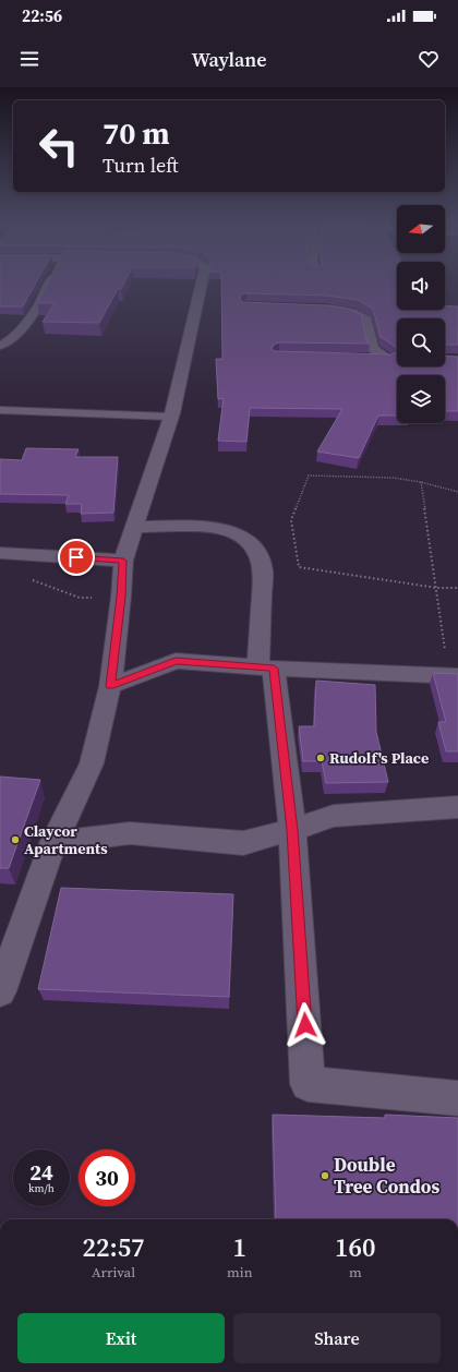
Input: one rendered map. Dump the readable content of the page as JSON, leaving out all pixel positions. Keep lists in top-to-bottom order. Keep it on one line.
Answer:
{"places":["Rudolf's Place","Claycor Apartments","Double Tree Condos"],"north":"left","page":{"status":"22:56","header":"Waylane","turn":["70 m","Turn left"],"speed":"24 km/h","limit":"30","eta":["22:57","Arrival","1","min","160","m"],"buttons":["Exit","Share"]}}
